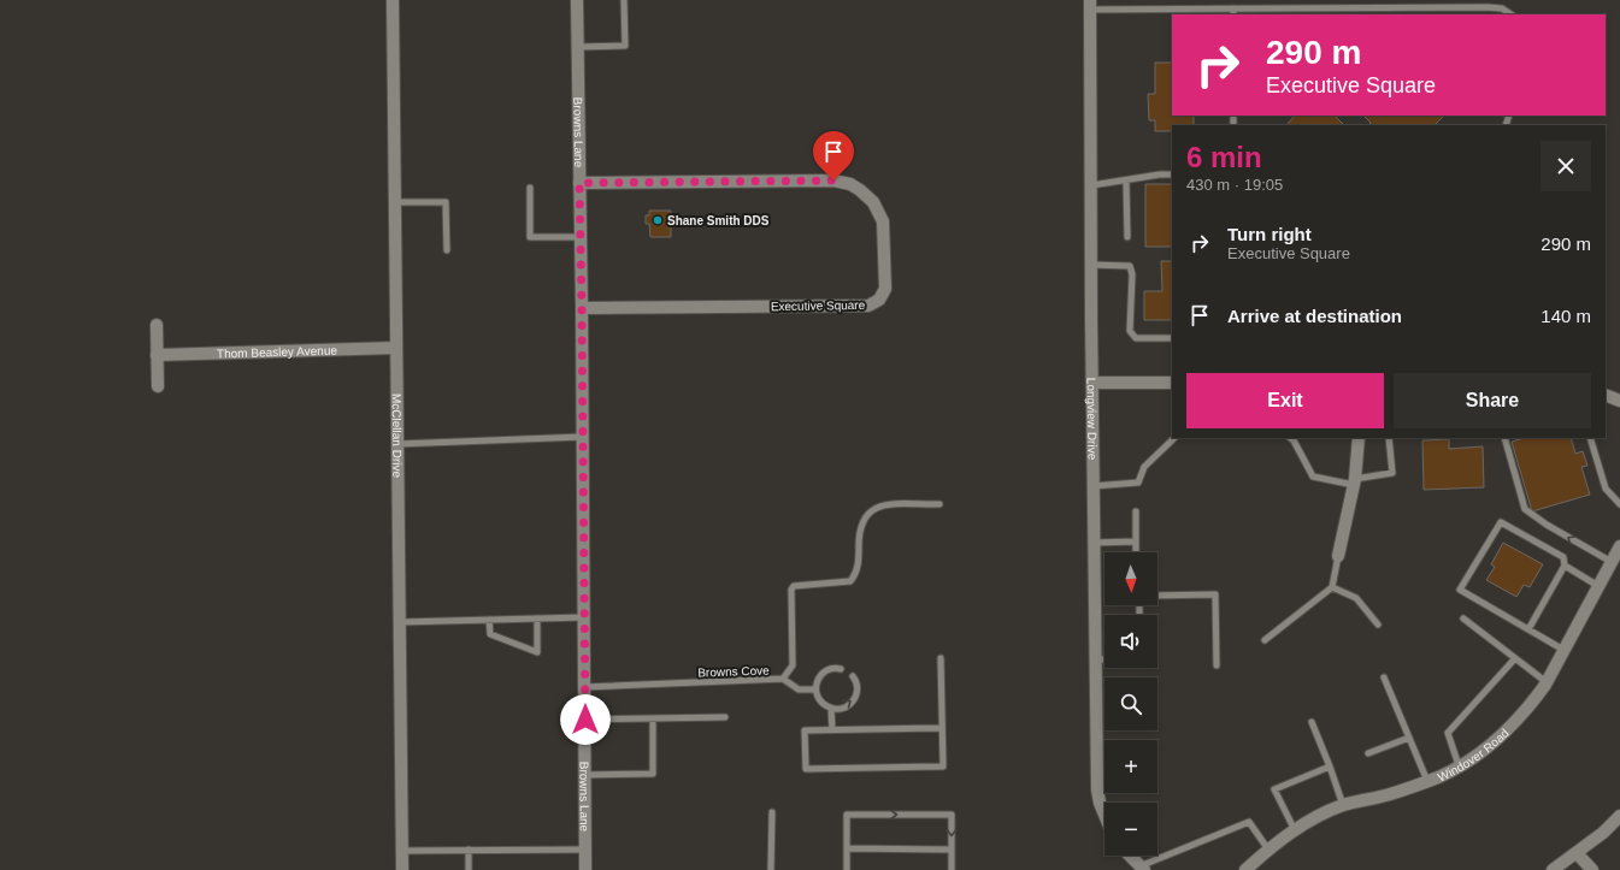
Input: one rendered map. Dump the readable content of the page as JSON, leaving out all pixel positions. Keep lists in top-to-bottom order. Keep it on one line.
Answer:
{"streets":{"street":["Browns Lane","Executive Square","Thom Beasley Avenue","Longview Drive","McClellan Drive","Windover Road"],"lane":["Browns Cove"]},"crossings":[["Browns Lane","Executive Square"],["Browns Lane","Browns Cove"],["Thom Beasley Avenue","McClellan Drive"]],"places":["Shane Smith DDS"],"north":"bottom","page":{"turn":["290 m","Executive Square"],"heading":["6 min","430 m · 19:05"],"list":[{"name":"Turn right","note":"Executive Square","value":"290 m"},{"name":"Arrive at destination","value":"140 m"}],"buttons":["Exit","Share"],"map_buttons":["+","−"]}}
